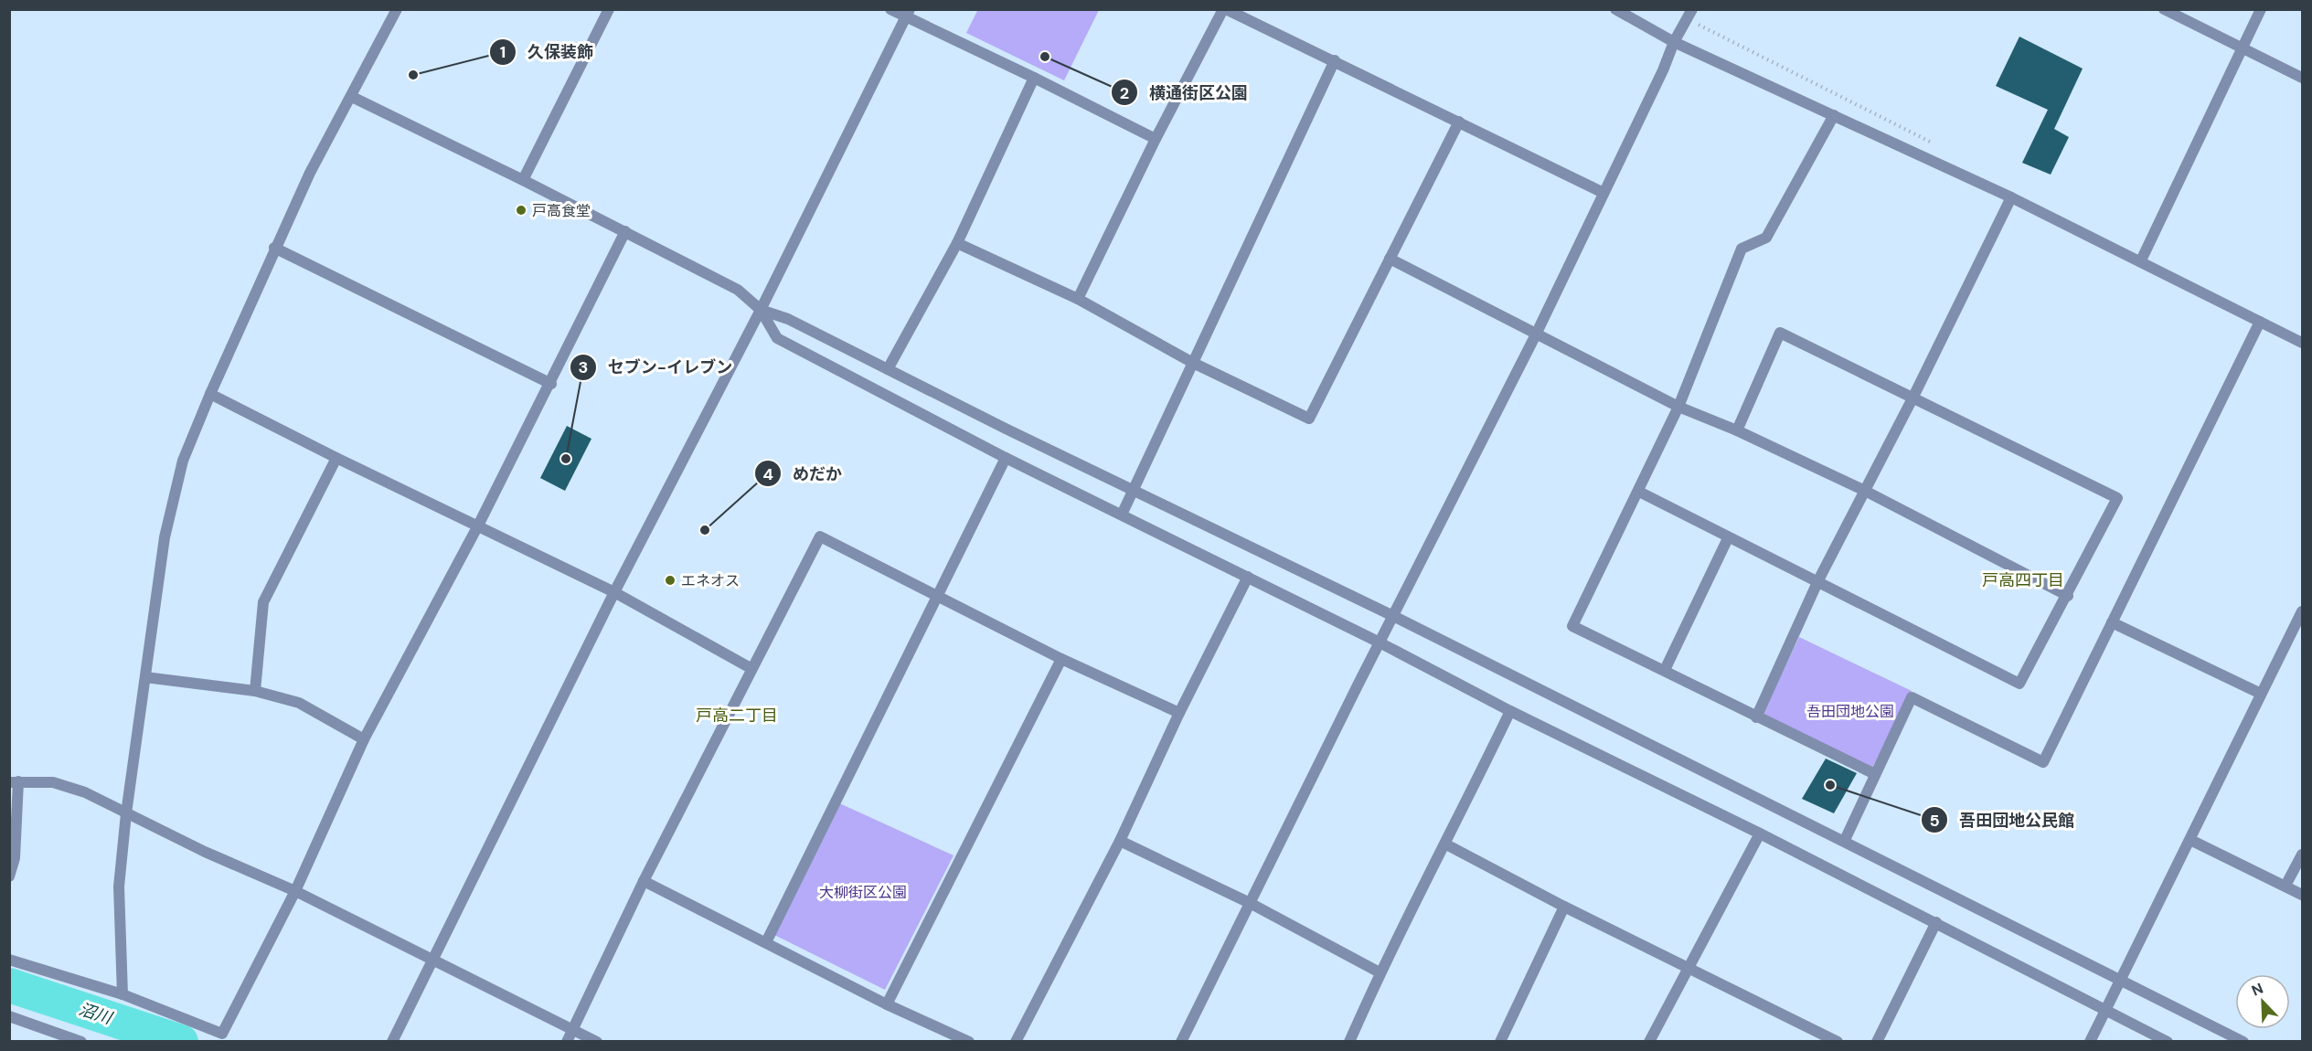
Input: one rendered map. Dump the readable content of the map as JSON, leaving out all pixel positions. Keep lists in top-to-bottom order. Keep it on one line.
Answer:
{"districts":["戸高四丁目","戸高二丁目"],"water":["沼川"],"parks":["吾田団地公園","大柳街区公園"],"places":["横通街区公園","久保装飾","戸高食堂","セブン-イレブン","めだか","エネオス","吾田団地公民館"],"north":"top left"}
